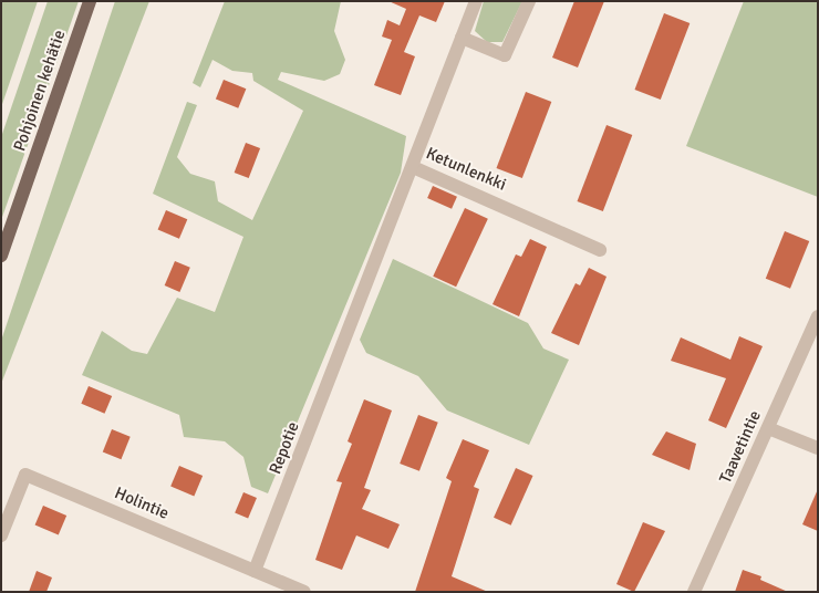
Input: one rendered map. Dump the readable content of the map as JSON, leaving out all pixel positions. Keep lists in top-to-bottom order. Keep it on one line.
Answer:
{"streets":{"main road":["Pohjoinen kehätie"],"street":["Ketunlenkki","Taavetintie","Repotie","Holintie"]},"crossings":[["Ketunlenkki","Repotie"],["Repotie","Holintie"]]}
